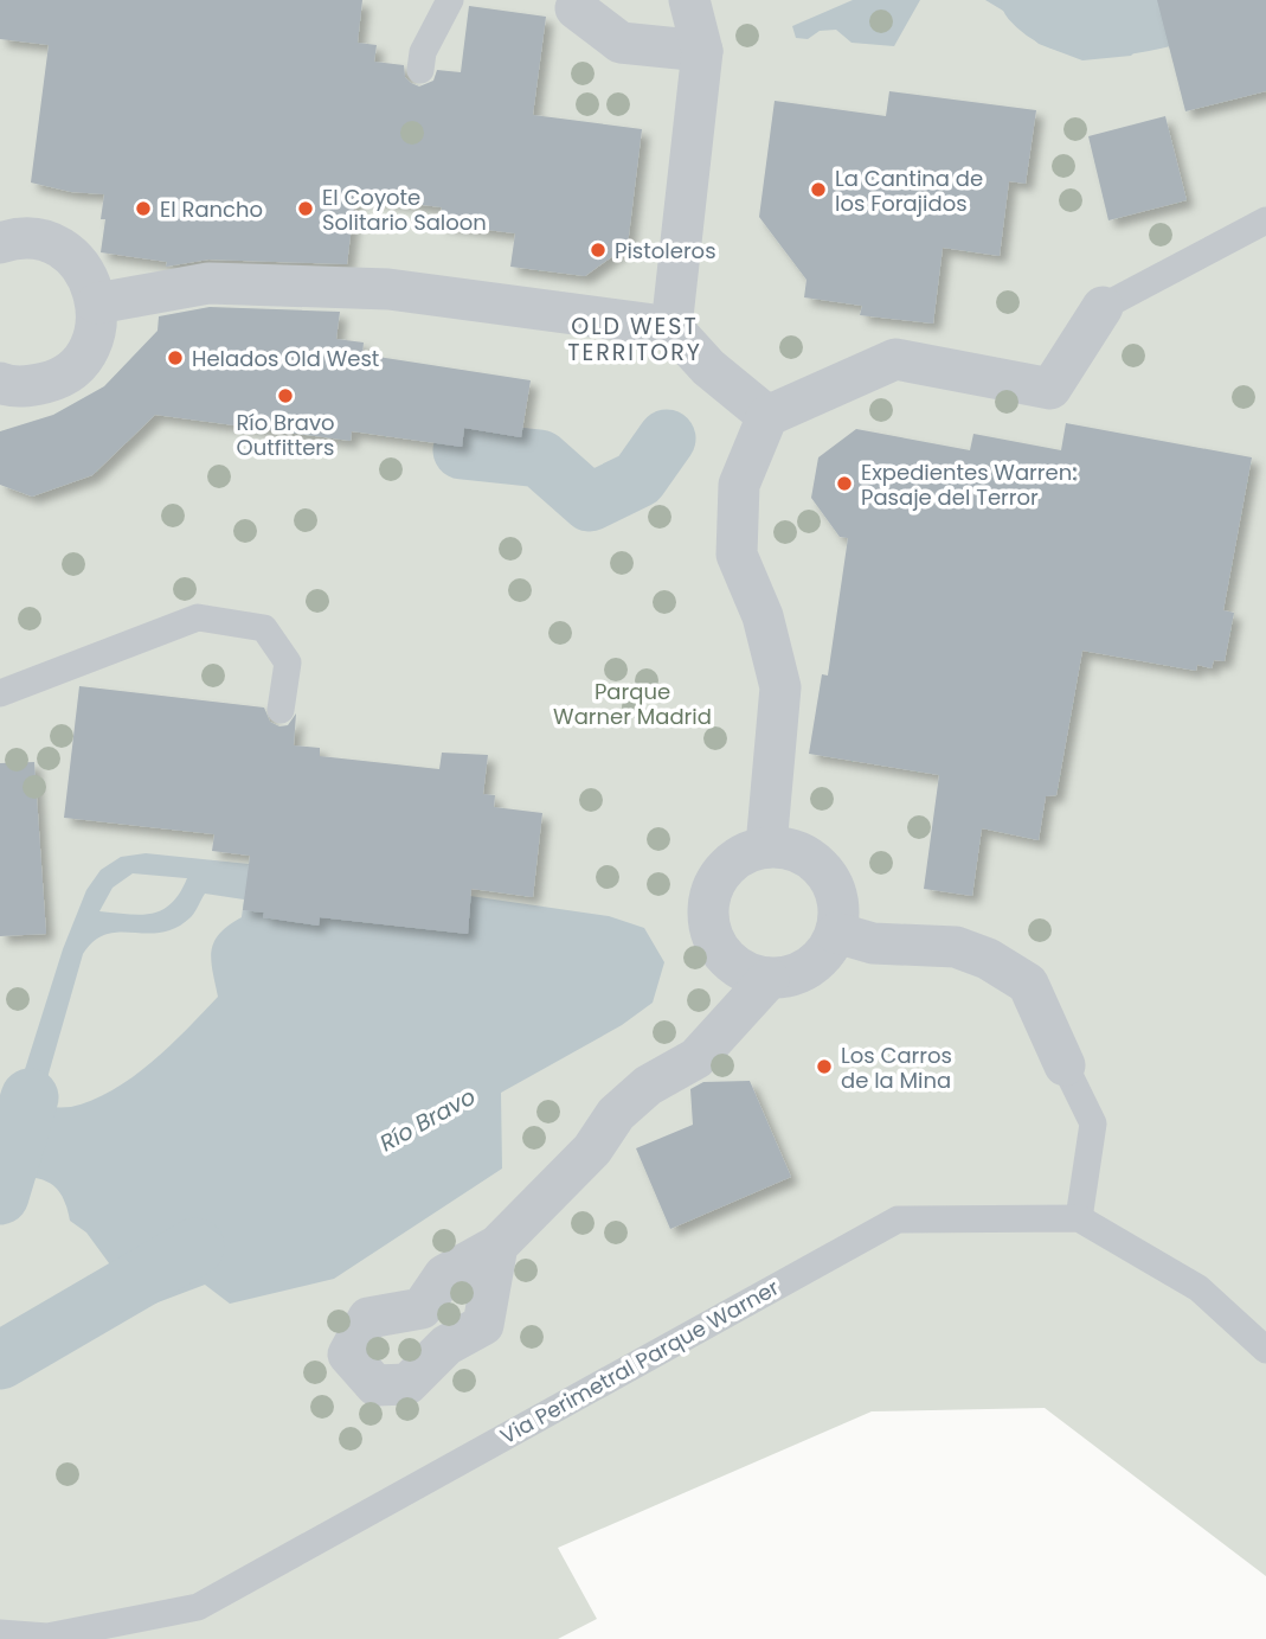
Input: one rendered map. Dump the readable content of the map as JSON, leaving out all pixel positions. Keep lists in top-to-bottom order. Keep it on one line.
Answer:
{"streets":{"lane":["Via Perimetral Parque Warner"]},"districts":["OLD WEST TERRITORY"],"water":["Río Bravo"],"parks":["Parque Warner Madrid"],"places":["La Cantina de los Forajidos","El Rancho","El Coyote Solitario Saloon","Pistoleros","Helados Old West","Río Bravo Outfitters","Expedientes Warren: Pasaje del Terror","Los Carros de la Mina"]}
